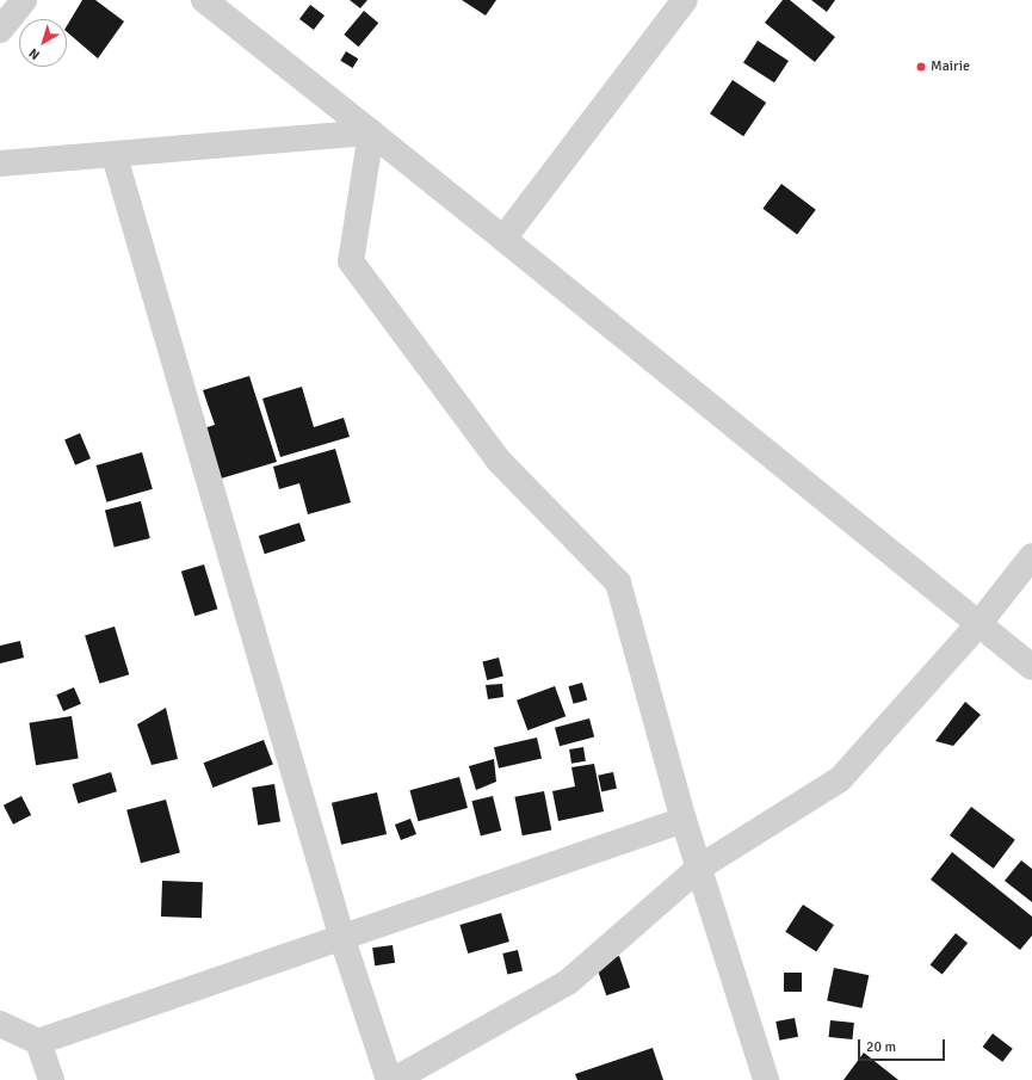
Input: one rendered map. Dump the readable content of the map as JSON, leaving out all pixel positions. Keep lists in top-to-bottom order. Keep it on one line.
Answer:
{"places":["Mairie"],"scale_bar":"20 m","north":"bottom left"}
